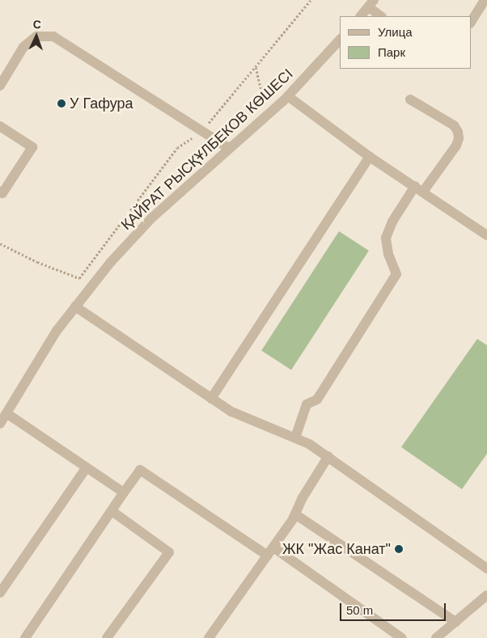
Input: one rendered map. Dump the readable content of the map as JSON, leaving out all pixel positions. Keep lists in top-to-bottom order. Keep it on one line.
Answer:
{"streets":{"street":["ҚАЙРАТ РЫСҚҰЛБЕКОВ КӨШЕСІ"]},"places":["У Гафура","ЖК \"Жас Канат\""],"legend":["Улица","Парк"],"scale_bar":"50 m","north":"top"}
